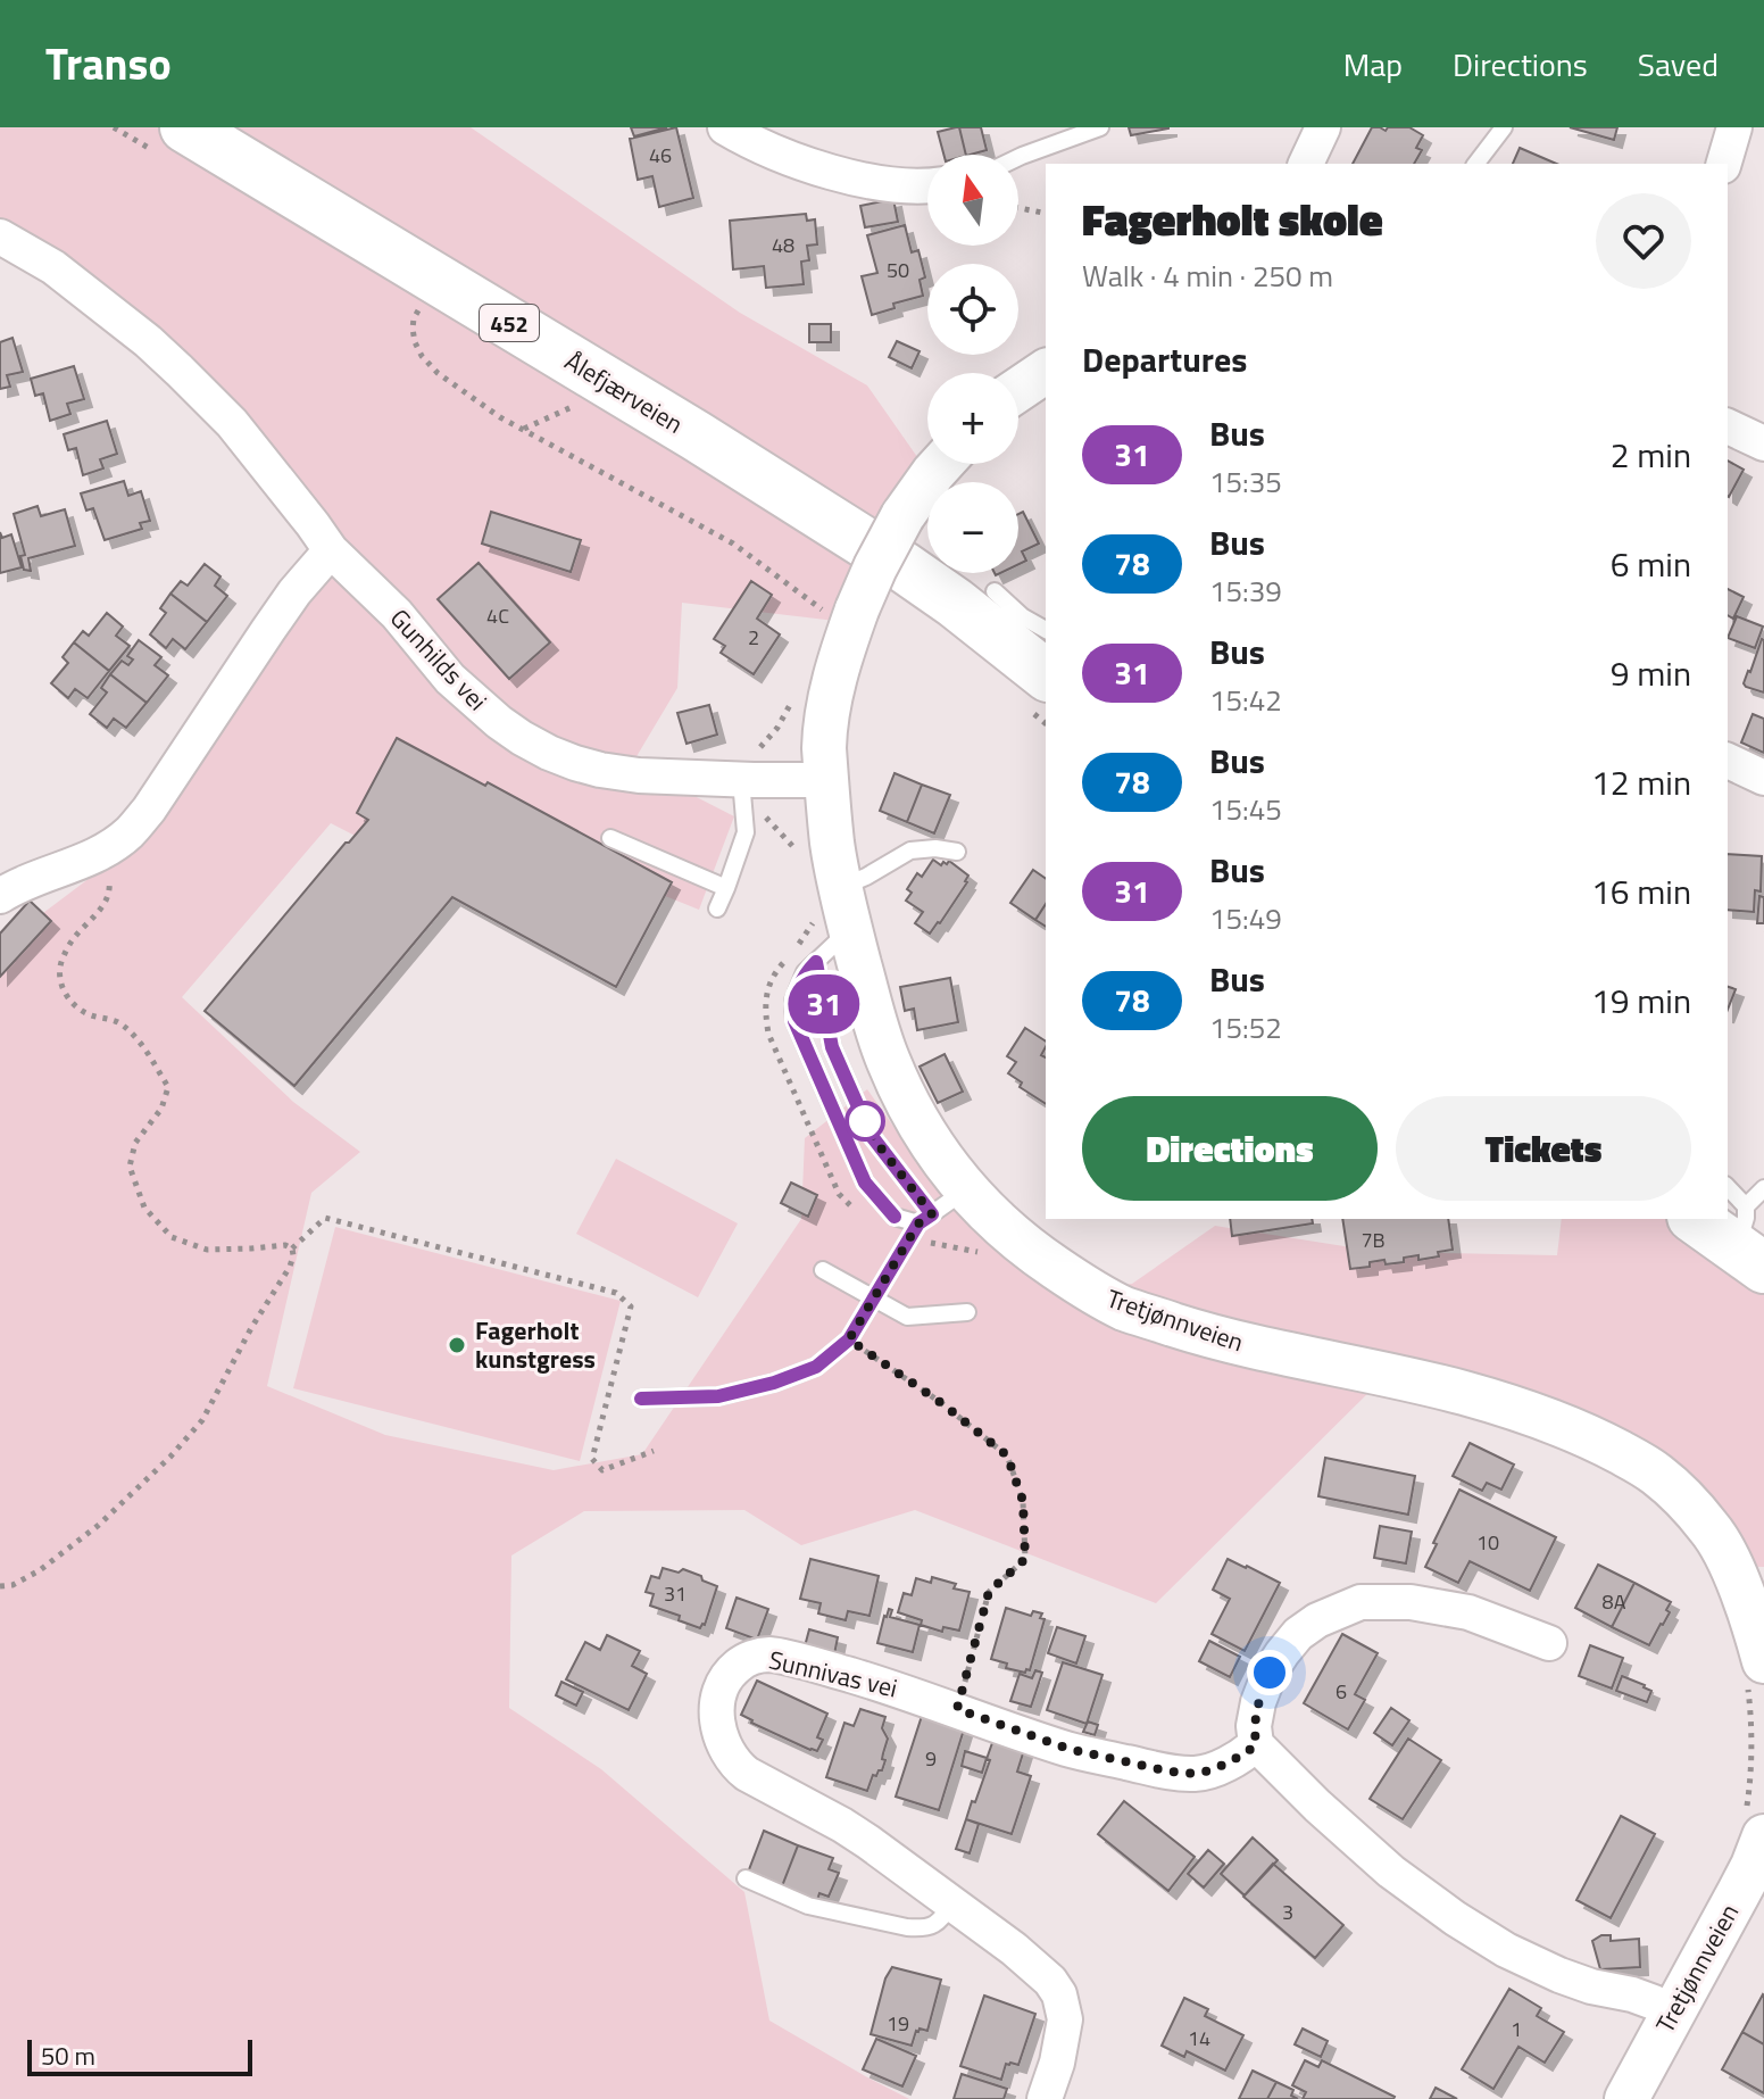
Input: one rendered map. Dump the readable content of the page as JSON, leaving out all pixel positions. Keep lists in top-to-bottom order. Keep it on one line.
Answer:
{"streets":{"main road":["452","Ålefjærveien"],"street":["Gunhilds vei","Tretjønnveien","Sunnivas vei"]},"crossings":[["Gunhilds vei","Tretjønnveien"]],"places":["Fagerholt kunstgress"],"lines":["bus line 31"],"house_numbers":["46","48","50","4C","2","7B","10","31","8A","6","9","3","19","1","14"],"scale_bar":"50 m","north":"top","page":{"header":"Transo","nav":["Map","Directions","Saved"],"on_map":"31","map_buttons":["+","−"],"heading":[["Fagerholt skole","Walk · 4 min · 250 m"],"Departures"],"list":[{"mark":"31","name":"Bus","note":"15:35","value":"2 min"},{"mark":"78","name":"Bus","note":"15:39","value":"6 min"},{"mark":"31","name":"Bus","note":"15:42","value":"9 min"},{"mark":"78","name":"Bus","note":"15:45","value":"12 min"},{"mark":"31","name":"Bus","note":"15:49","value":"16 min"},{"mark":"78","name":"Bus","note":"15:52","value":"19 min"}],"buttons":["Directions","Tickets"],"scale":"50 m"}}
